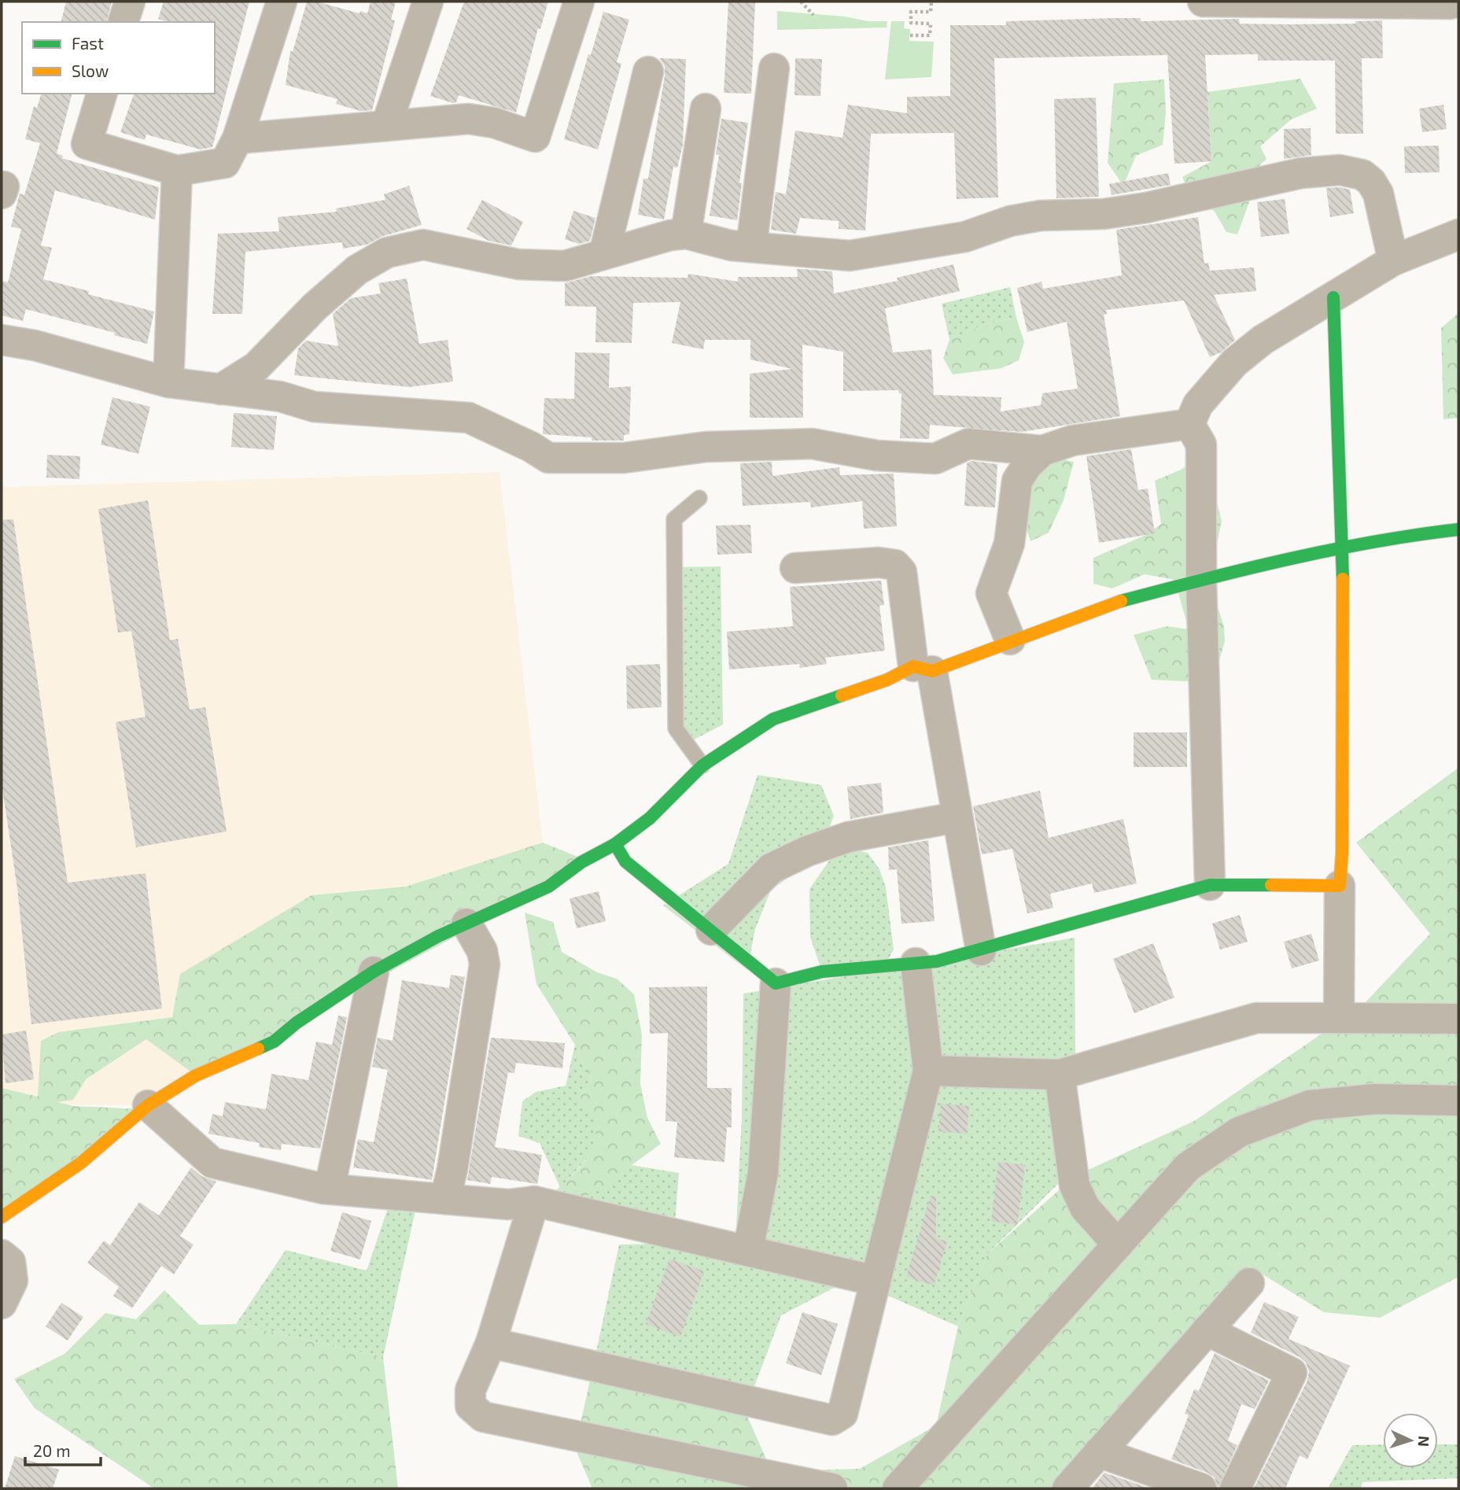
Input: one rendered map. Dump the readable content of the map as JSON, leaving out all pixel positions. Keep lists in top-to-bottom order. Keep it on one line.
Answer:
{"legend":["Fast","Slow"],"scale_bar":"20 m","north":"right"}
